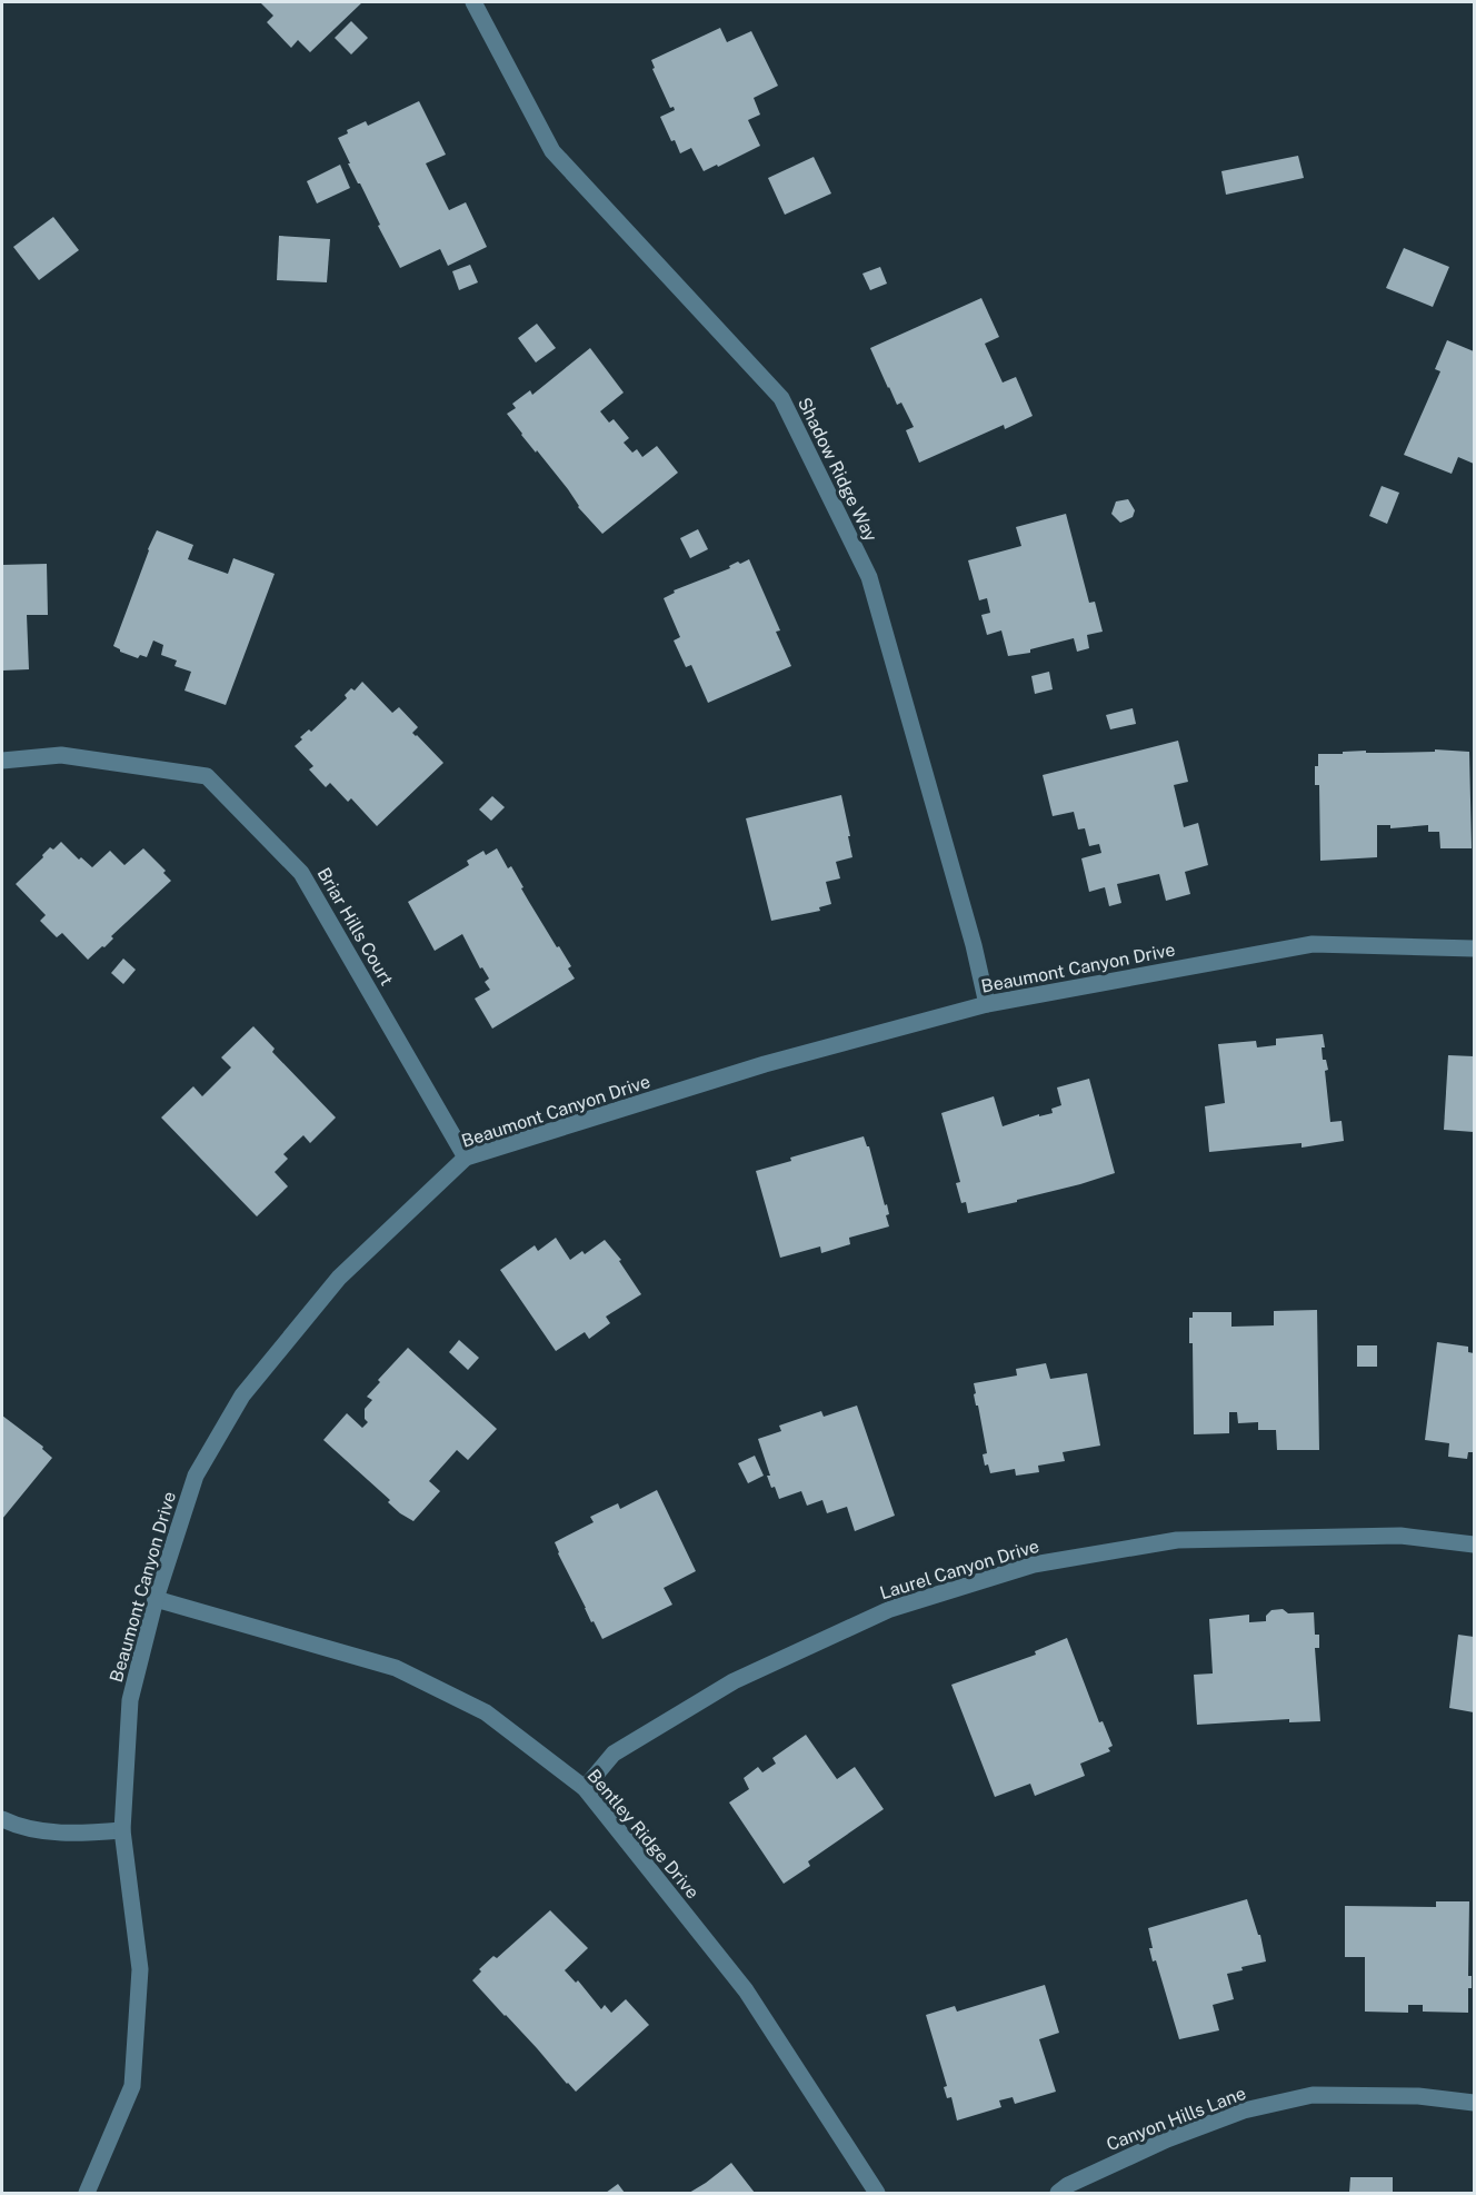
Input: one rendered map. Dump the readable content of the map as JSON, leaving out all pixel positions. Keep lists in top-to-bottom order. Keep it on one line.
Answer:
{"streets":{"street":["Shadow Ridge Way","Briar Hills Court","Beaumont Canyon Drive","Laurel Canyon Drive","Bentley Ridge Drive","Canyon Hills Lane"]},"crossings":[["Shadow Ridge Way","Beaumont Canyon Drive"],["Briar Hills Court","Beaumont Canyon Drive"],["Beaumont Canyon Drive","Bentley Ridge Drive"],["Laurel Canyon Drive","Bentley Ridge Drive"]]}
